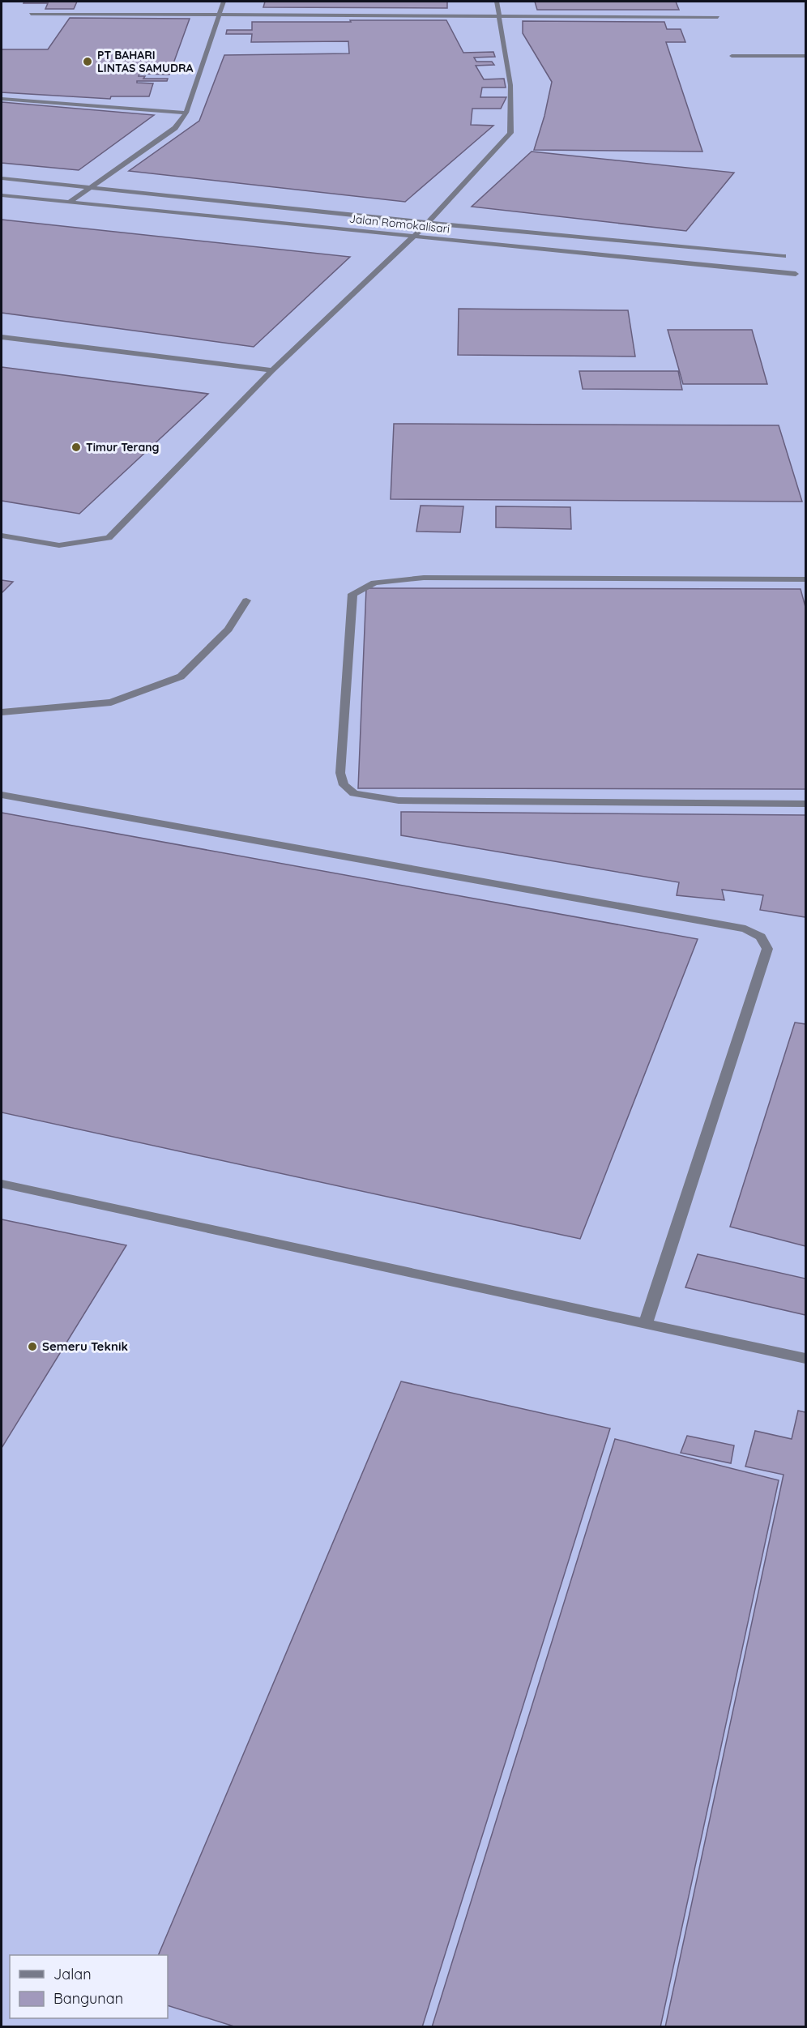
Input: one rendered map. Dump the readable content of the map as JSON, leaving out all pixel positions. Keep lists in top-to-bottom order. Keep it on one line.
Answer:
{"streets":{"lane":["Jalan Romokalisari"]},"places":["PT BAHARI LINTAS SAMUDRA","Timur Terang","Semeru Teknik"],"legend":["Jalan","Bangunan"]}
